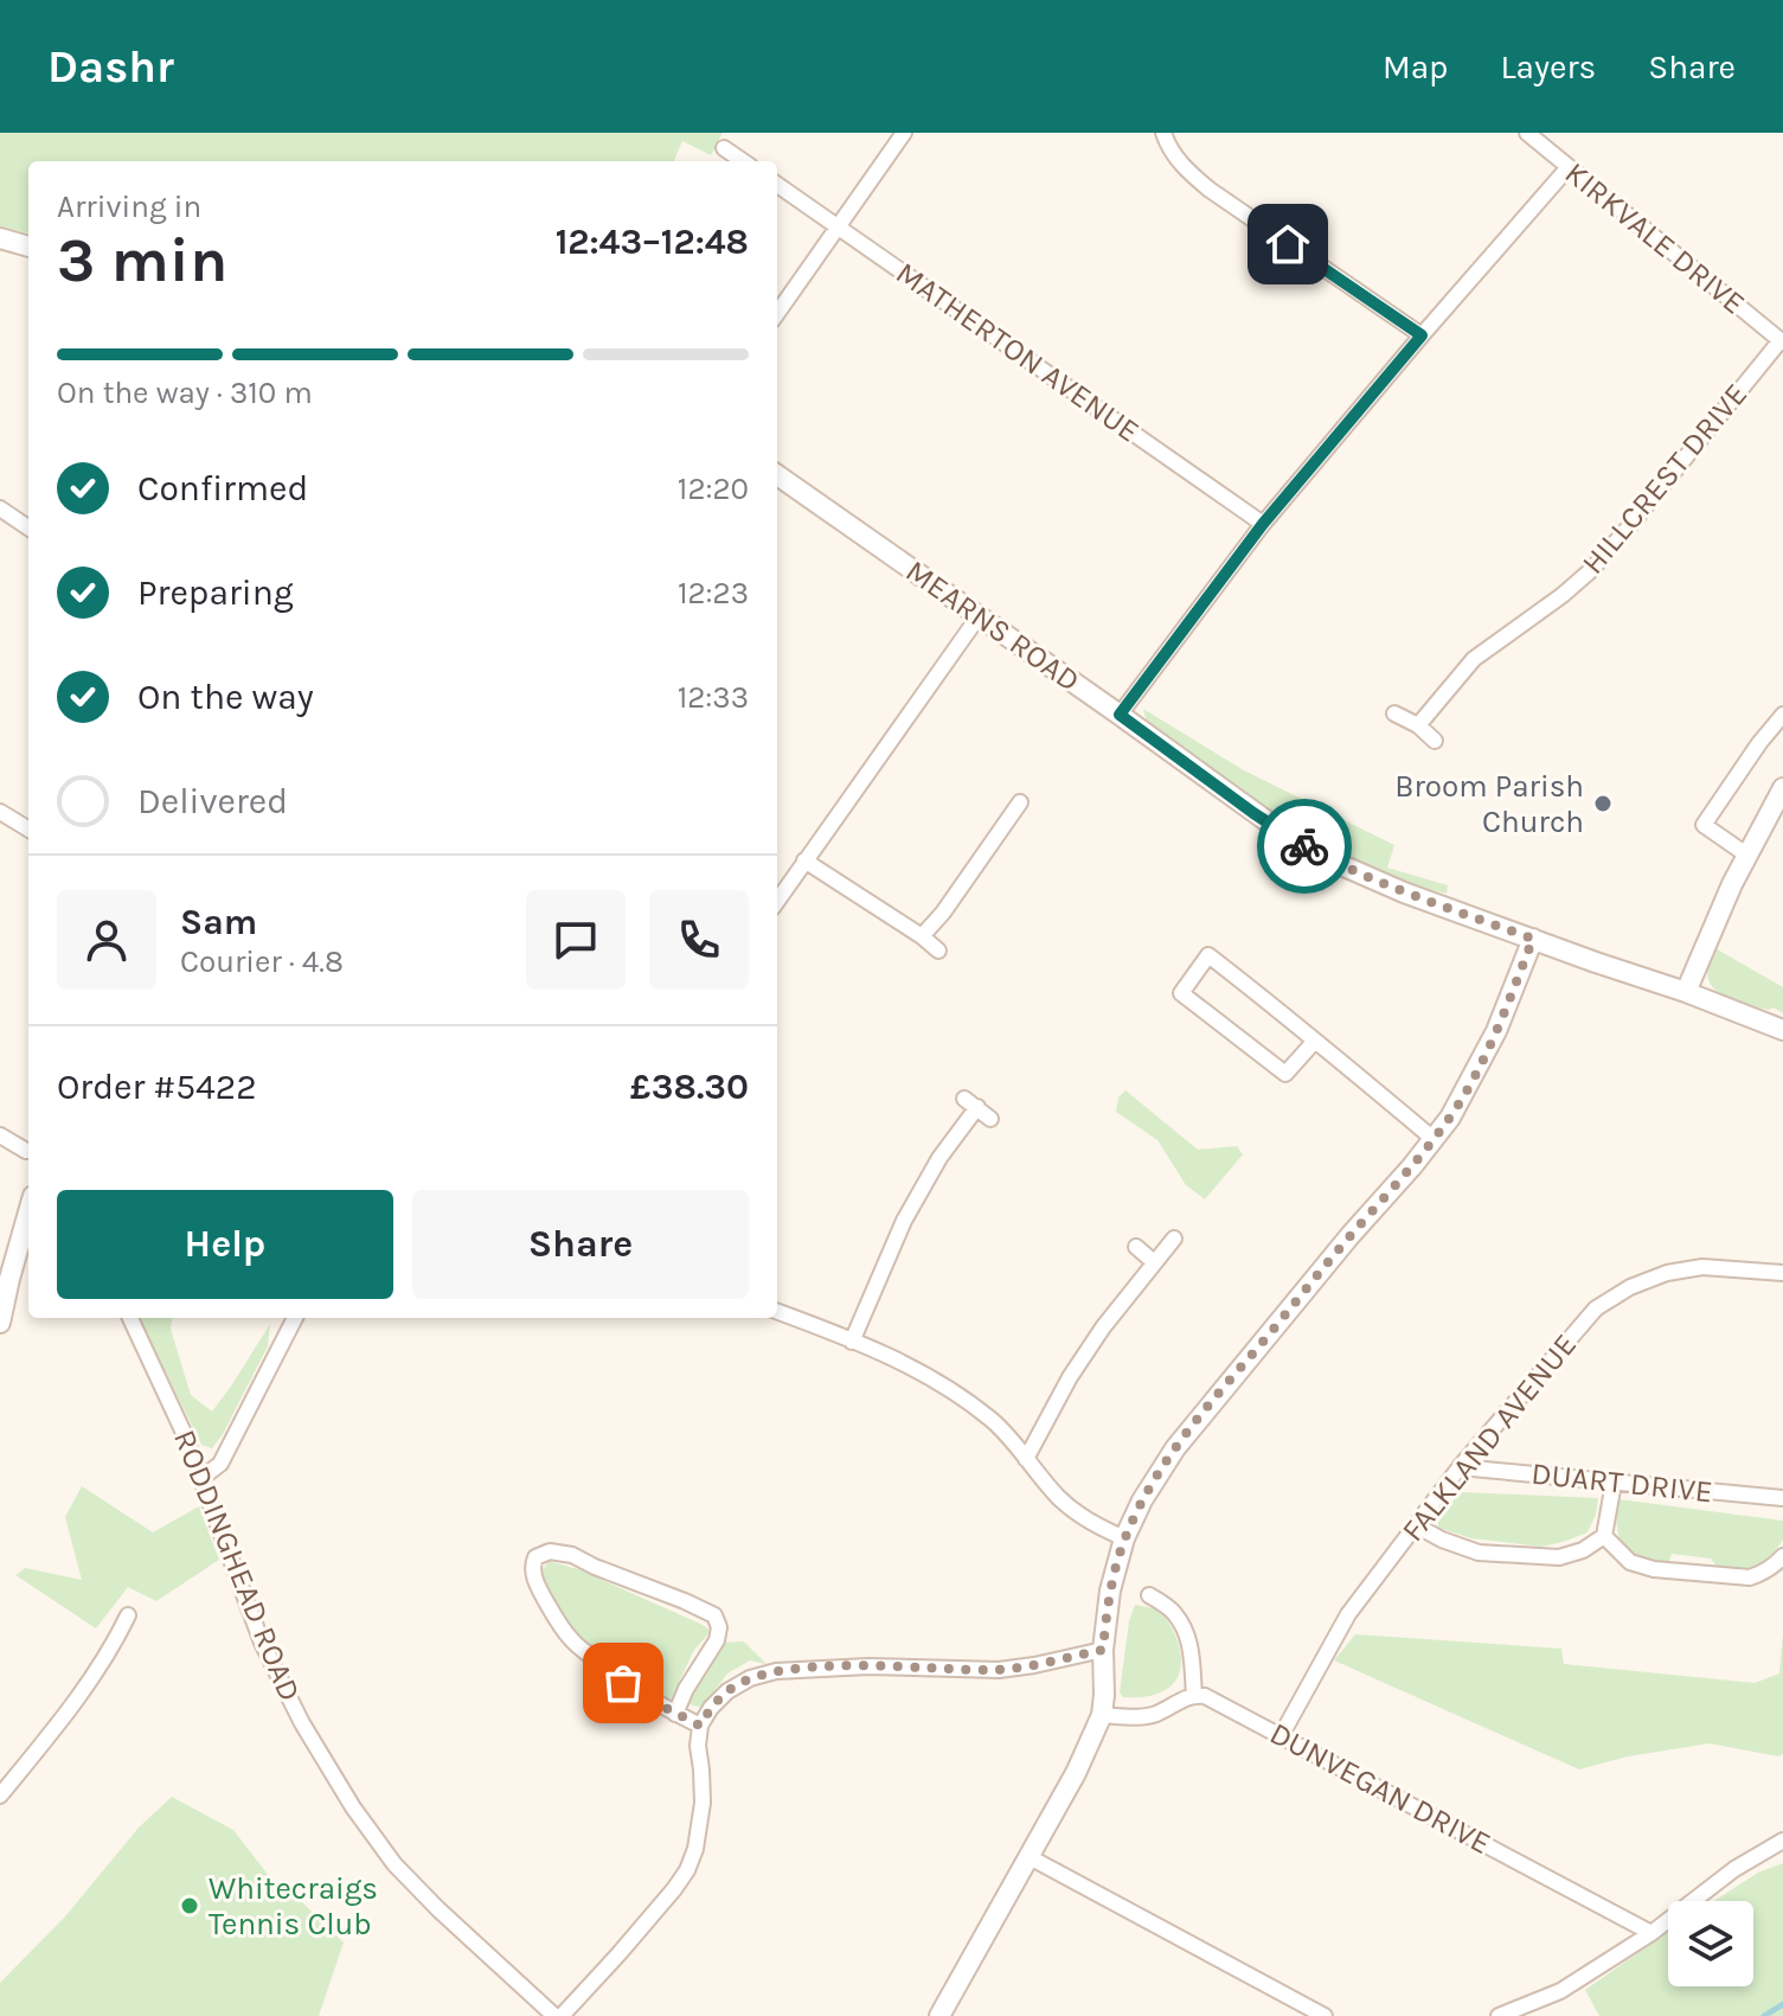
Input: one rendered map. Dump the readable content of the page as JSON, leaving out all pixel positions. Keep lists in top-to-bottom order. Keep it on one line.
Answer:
{"streets":{"street":["KIRKVALE DRIVE","MATHERTON AVENUE","HILLCREST DRIVE","MEARNS ROAD","FALKLAND AVENUE","DUART DRIVE","RODDINGHEAD ROAD","DUNVEGAN DRIVE"]},"crossings":[["KIRKVALE DRIVE","HILLCREST DRIVE"],["FALKLAND AVENUE","DUART DRIVE"],["FALKLAND AVENUE","DUNVEGAN DRIVE"]],"places":["Broom Parish Church","Whitecraigs Tennis Club"],"page":{"header":"Dashr","nav":["Map","Layers","Share"],"heading":["3 min","Arriving in","12:43–12:48"],"panel":["Sam","Courier · 4.8","Order #5422","£38.30"],"bar":"On the way · 310 m","list":[["Confirmed","12:20"],["Preparing","12:23"],["On the way","12:33"],"Delivered"],"buttons":["Help","Share"]}}
